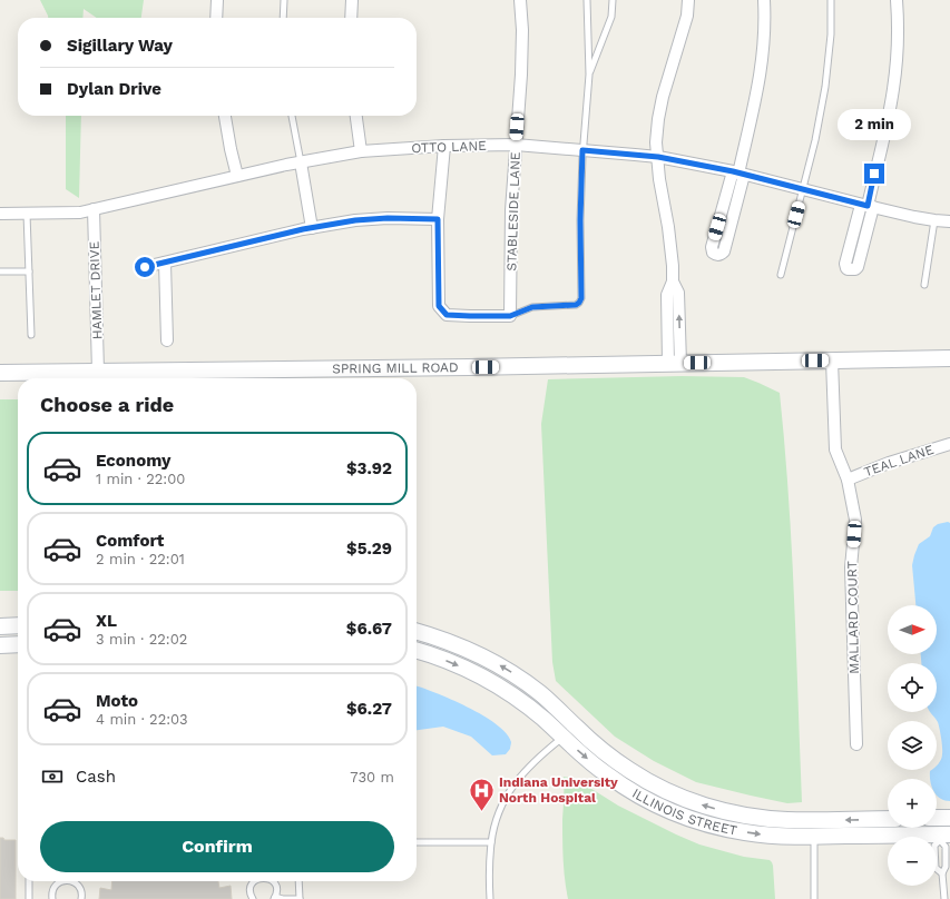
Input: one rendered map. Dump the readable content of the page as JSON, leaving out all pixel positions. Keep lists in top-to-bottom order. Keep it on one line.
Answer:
{"streets":{"street":["OTTO LANE","STABLESIDE LANE","HAMLET DRIVE","SPRING MILL ROAD","TEAL LANE","MALLARD COURT","ILLINOIS STREET"]},"crossings":[["OTTO LANE","STABLESIDE LANE"],["OTTO LANE","HAMLET DRIVE"],["HAMLET DRIVE","SPRING MILL ROAD"],["SPRING MILL ROAD","MALLARD COURT"],["TEAL LANE","MALLARD COURT"]],"places":{"hospital":["Indiana University North Hospital"]},"north":"right","page":{"banner":["Sigillary Way","Dylan Drive"],"bubble":"2 min","heading":"Choose a ride","list":[{"name":"Economy","note":"1 min · 22:00","value":"$3.92"},{"name":"Comfort","note":"2 min · 22:01","value":"$5.29"},{"name":"XL","note":"3 min · 22:02","value":"$6.67"},{"name":"Moto","note":"4 min · 22:03","value":"$6.27"}],"map_buttons":["+","−"],"pay":["Cash","730 m"],"buttons":"Confirm"}}
